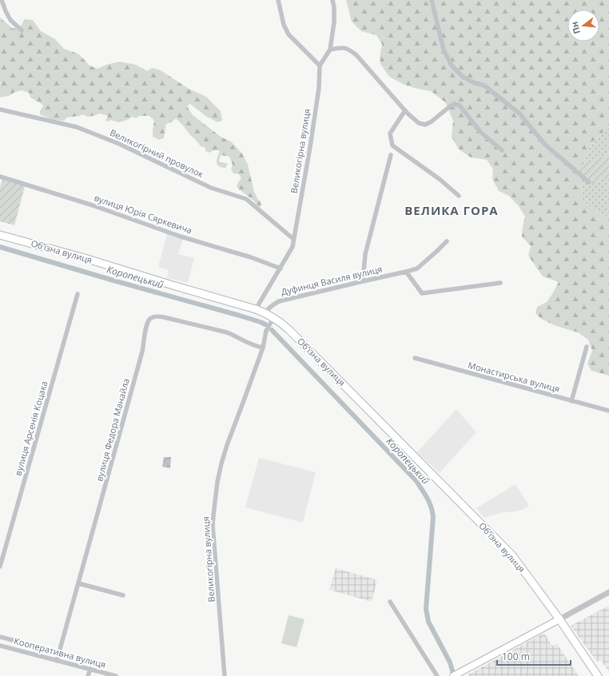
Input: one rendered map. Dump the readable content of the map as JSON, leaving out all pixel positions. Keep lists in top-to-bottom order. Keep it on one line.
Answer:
{"streets":{"main road":["Обʼїзна вулиця"],"street":["Великогірна вулиця","Великогірний провулок","вулиця Юрія Сяркевича","Дуфинця Василя вулиця","Монастирська вулиця","вулиця Арсенія Коцака","вулиця Федора Манайла","Кооперативна вулиця"]},"crossings":[["Великогірна вулиця","Великогірний провулок"],["Великогірна вулиця","вулиця Юрія Сяркевича"],["Великогірна вулиця","Обʼїзна вулиця"],["Великогірна вулиця","вулиця Федора Манайла"],["Обʼїзна вулиця","Дуфинця Василя вулиця"],["вулиця Федора Манайла","Кооперативна вулиця"]],"districts":["ВЕЛИКА ГОРА"],"water":["Коропецький"],"scale_bar":"100 m","north":"left"}
